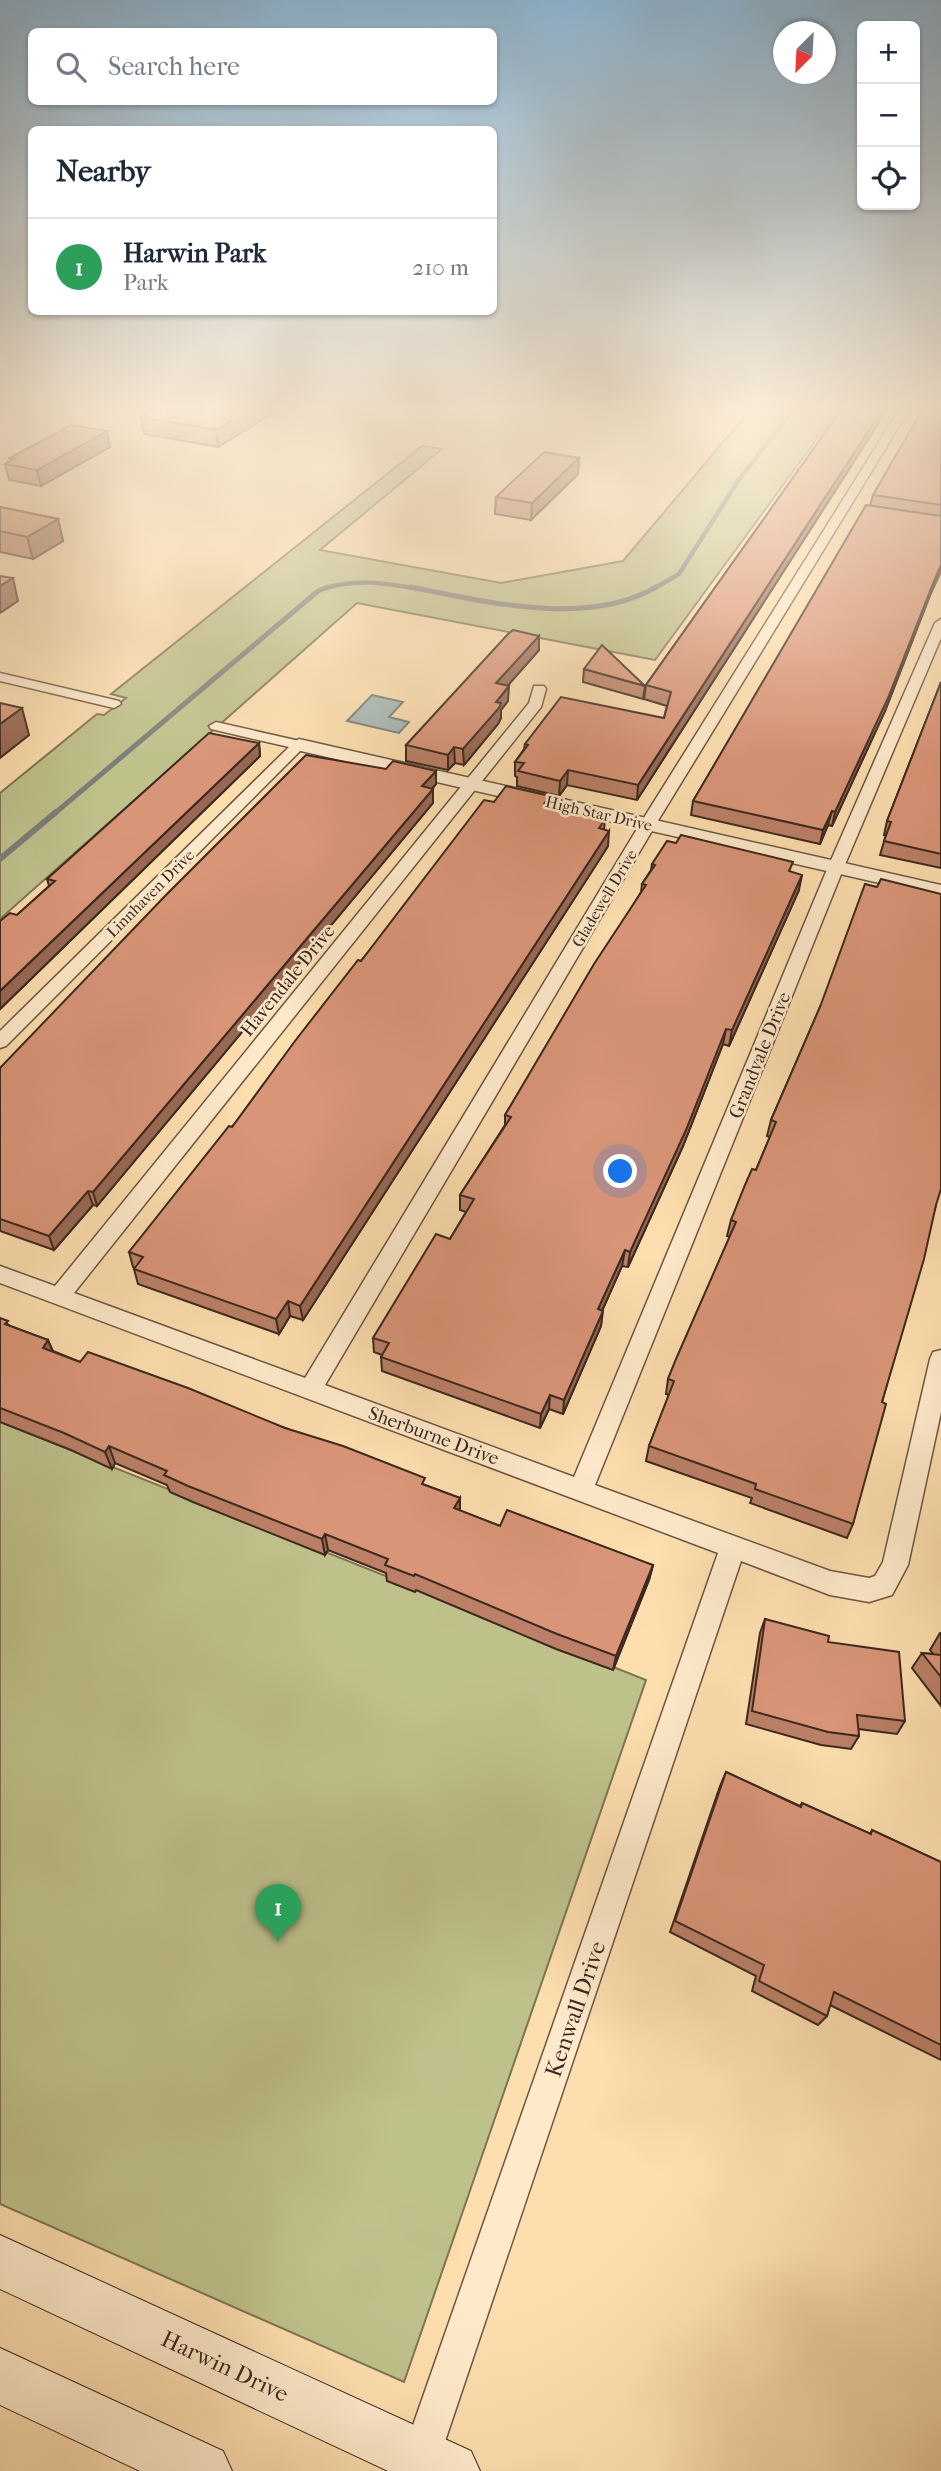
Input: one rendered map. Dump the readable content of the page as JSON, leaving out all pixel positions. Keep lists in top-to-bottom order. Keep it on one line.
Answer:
{"streets":{"main road":["Harwin Drive"],"street":["High Star Drive","Linnhaven Drive","Gladewell Drive","Havendale Drive","Grandvale Drive","Sherburne Drive","Kenwall Drive"]},"crossings":[["High Star Drive","Linnhaven Drive"],["High Star Drive","Gladewell Drive"],["High Star Drive","Havendale Drive"],["High Star Drive","Grandvale Drive"],["Gladewell Drive","Sherburne Drive"],["Havendale Drive","Sherburne Drive"],["Grandvale Drive","Sherburne Drive"],["Sherburne Drive","Kenwall Drive"],["Kenwall Drive","Harwin Drive"]],"north":"bottom left","page":{"map_buttons":["+","−"],"search":"Search here","heading":"Nearby","list":[{"mark":"1","name":"Harwin Park","note":"Park","value":"210 m"}],"pins":"1"}}
